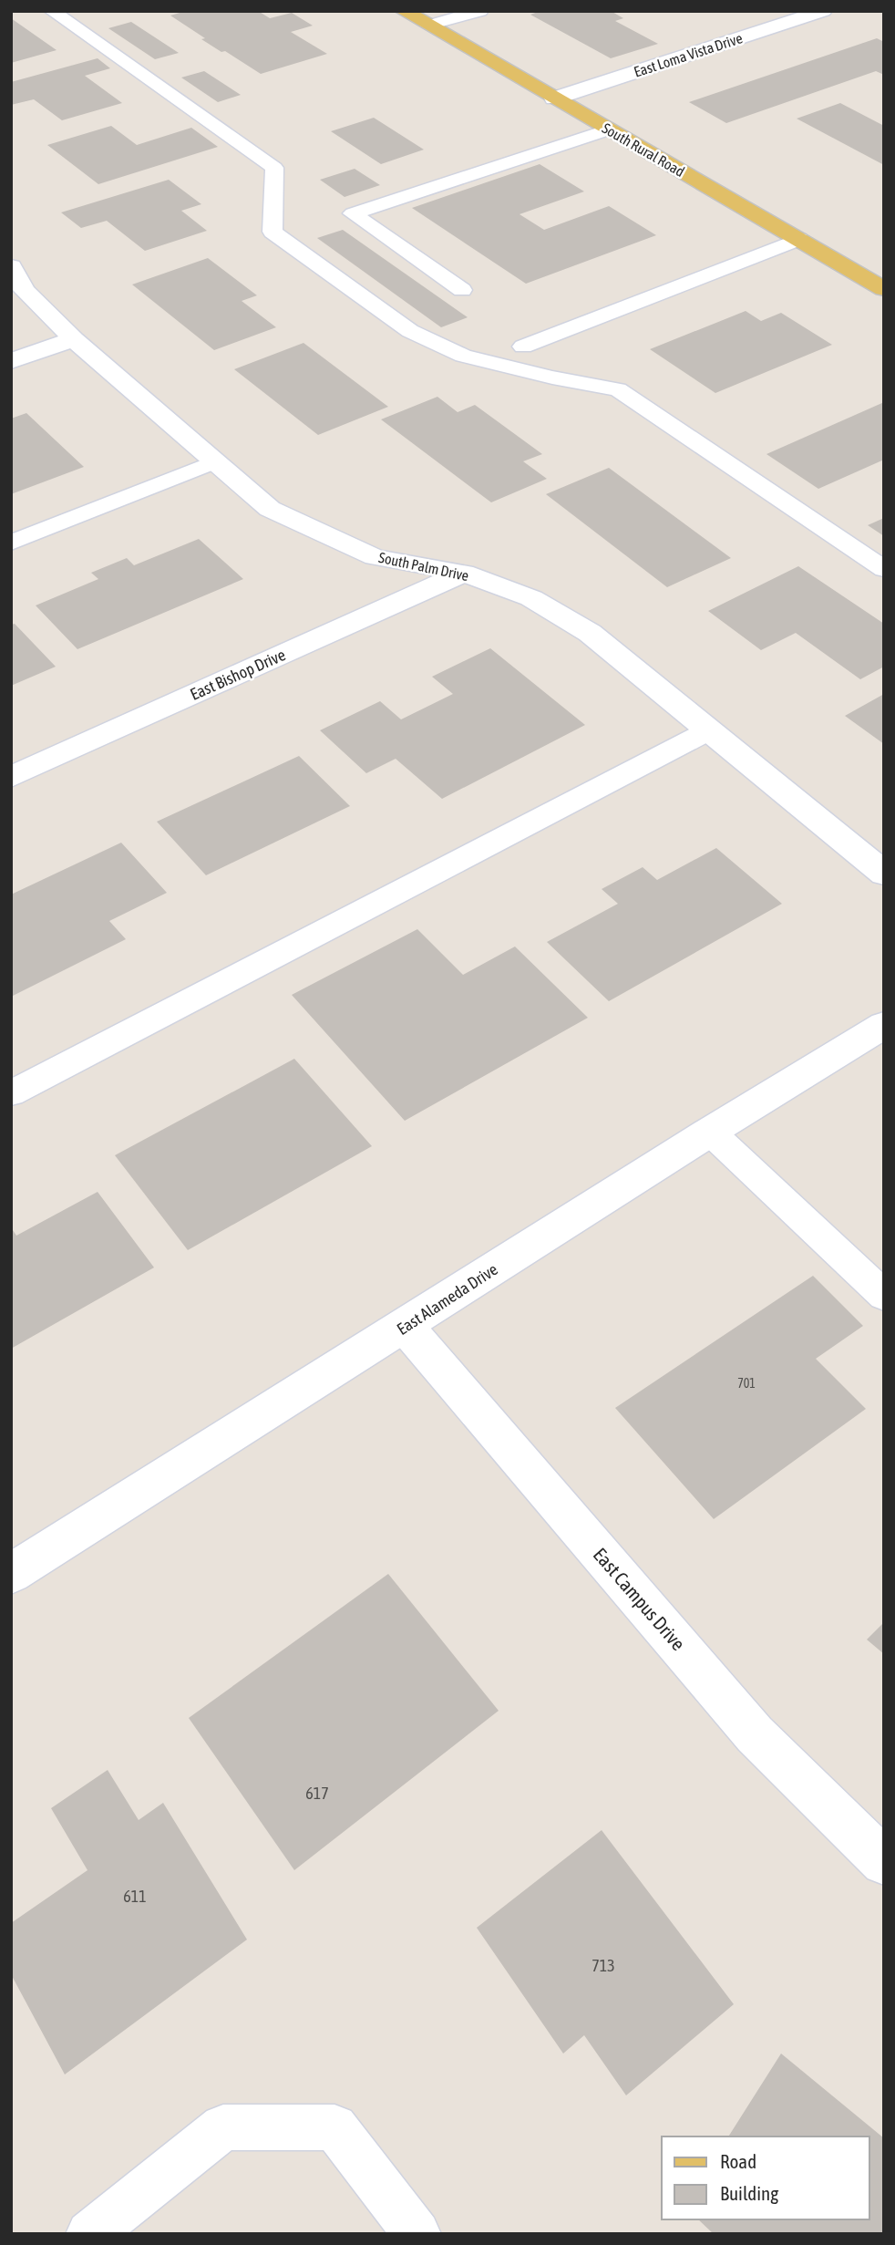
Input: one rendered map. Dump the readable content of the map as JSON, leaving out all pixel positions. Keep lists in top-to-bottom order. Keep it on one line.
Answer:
{"streets":{"main road":["South Rural Road"],"street":["East Loma Vista Drive","South Palm Drive","East Bishop Drive","East Alameda Drive","East Campus Drive"]},"crossings":[["East Loma Vista Drive","South Rural Road"],["South Palm Drive","East Bishop Drive"],["East Alameda Drive","East Campus Drive"]],"house_numbers":["701","617","611","713"],"legend":["Road","Building"]}
